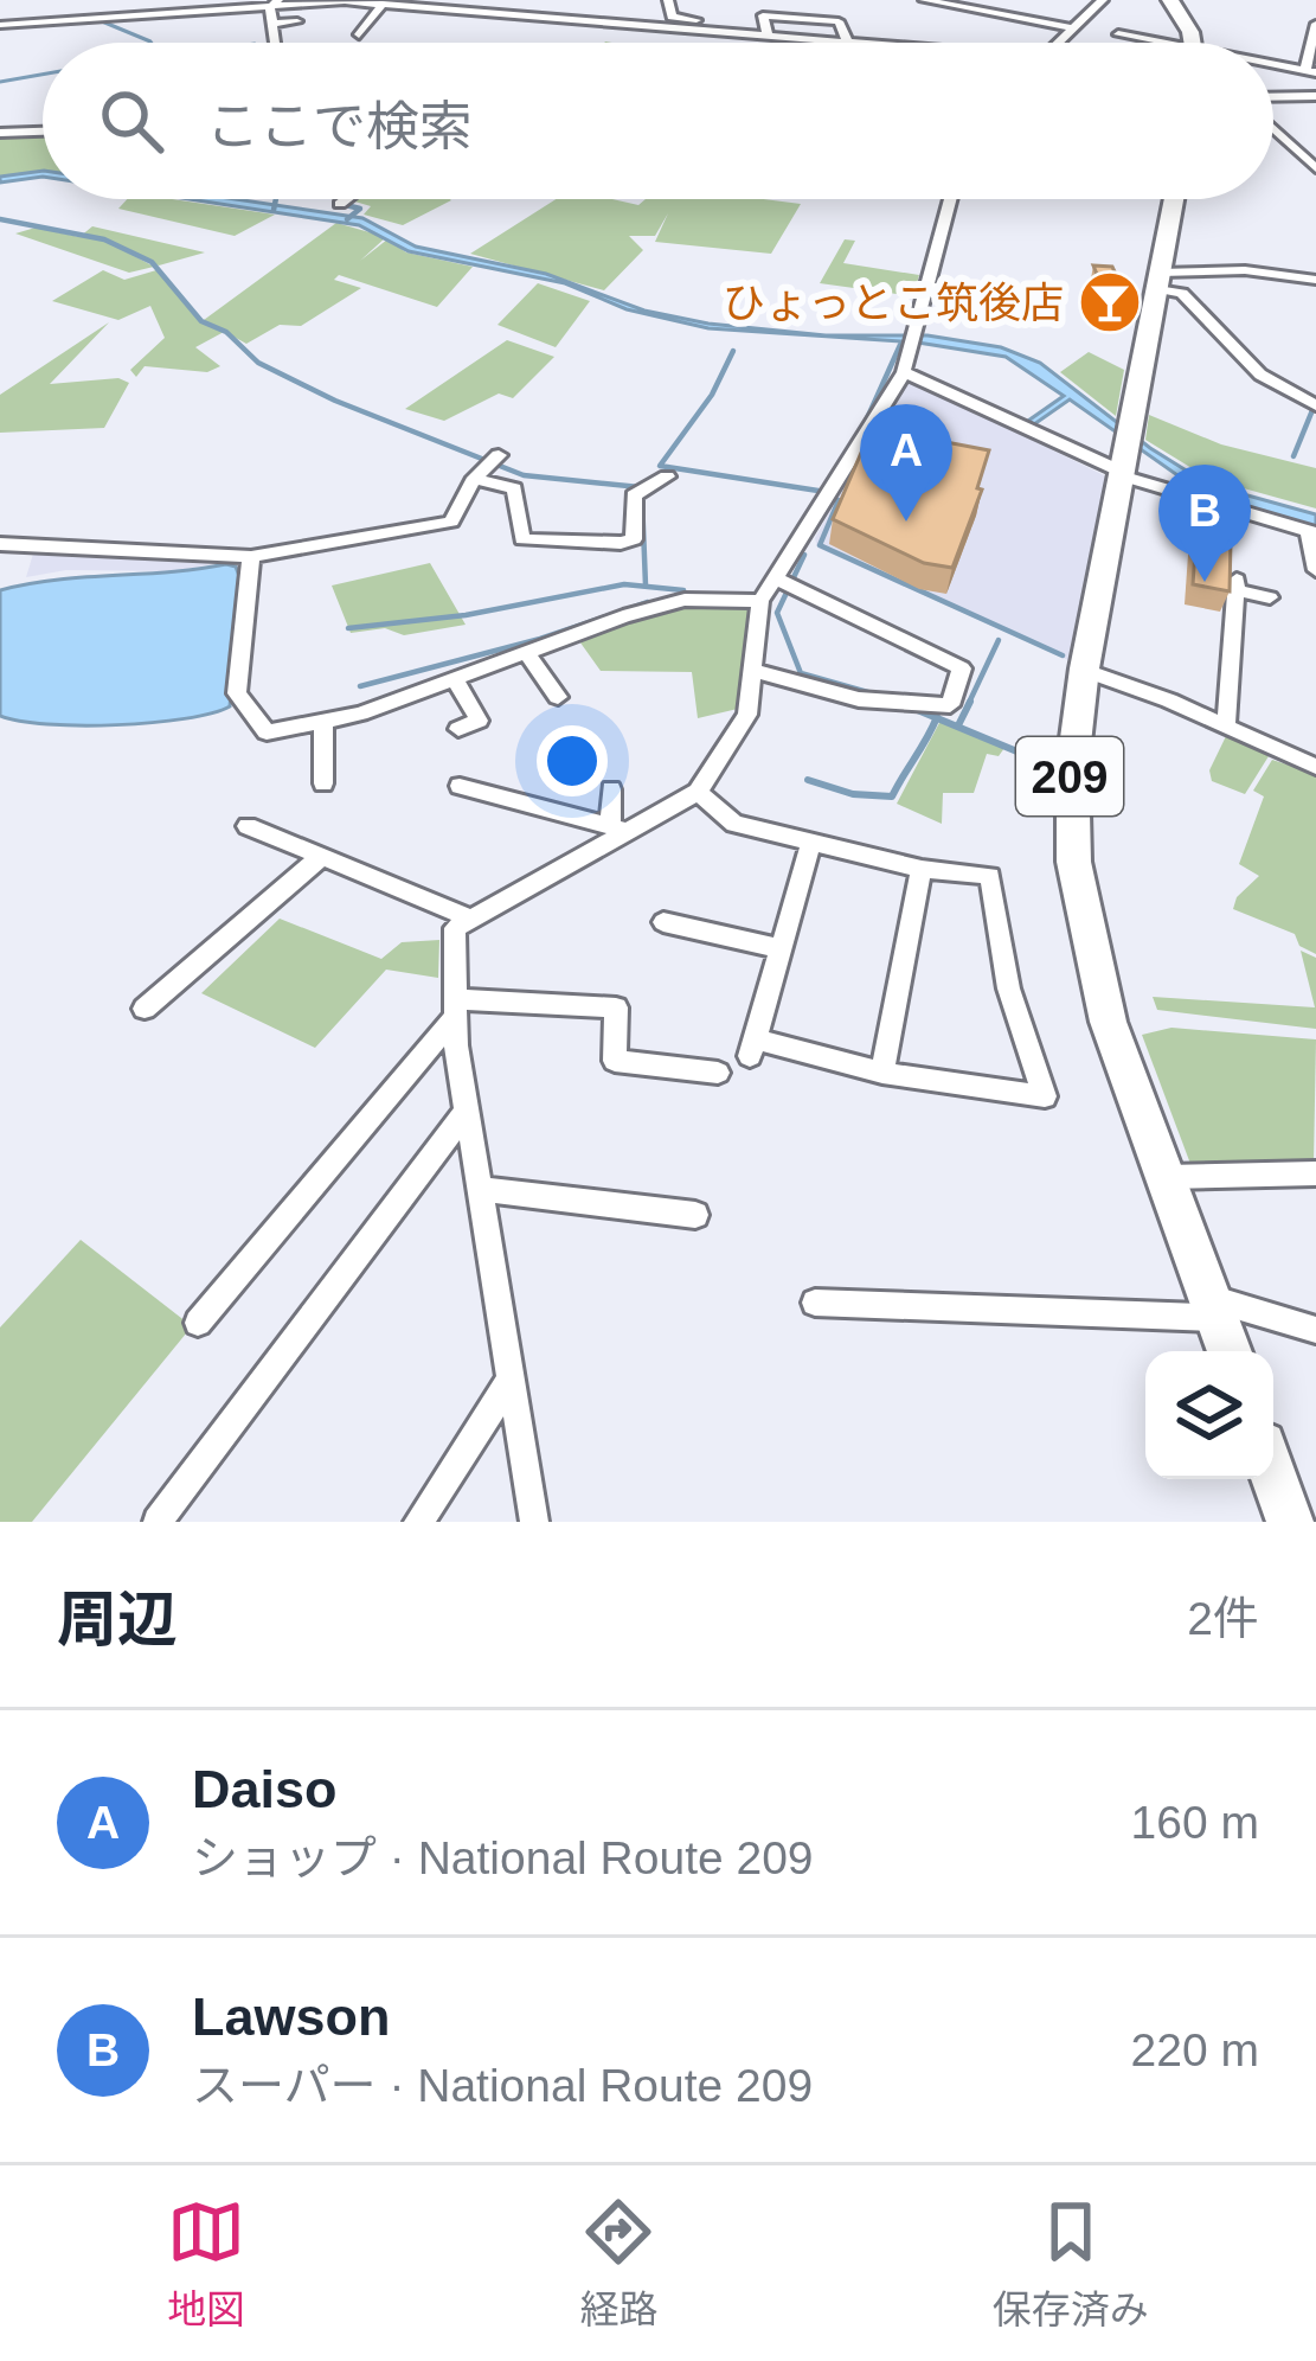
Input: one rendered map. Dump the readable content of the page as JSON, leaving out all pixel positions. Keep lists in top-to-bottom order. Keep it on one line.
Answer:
{"streets":{"highway":["209"]},"places":{"bar":["ひょっとこ筑後店"]},"page":{"search":"ここで検索","pins":["A","B"],"heading":["周辺","2件"],"list":[{"mark":"A","name":"Daiso","note":"ショップ · National Route 209","value":"160 m"},{"mark":"B","name":"Lawson","note":"スーパー · National Route 209","value":"220 m"}],"nav":["地図","経路","保存済み"]}}
